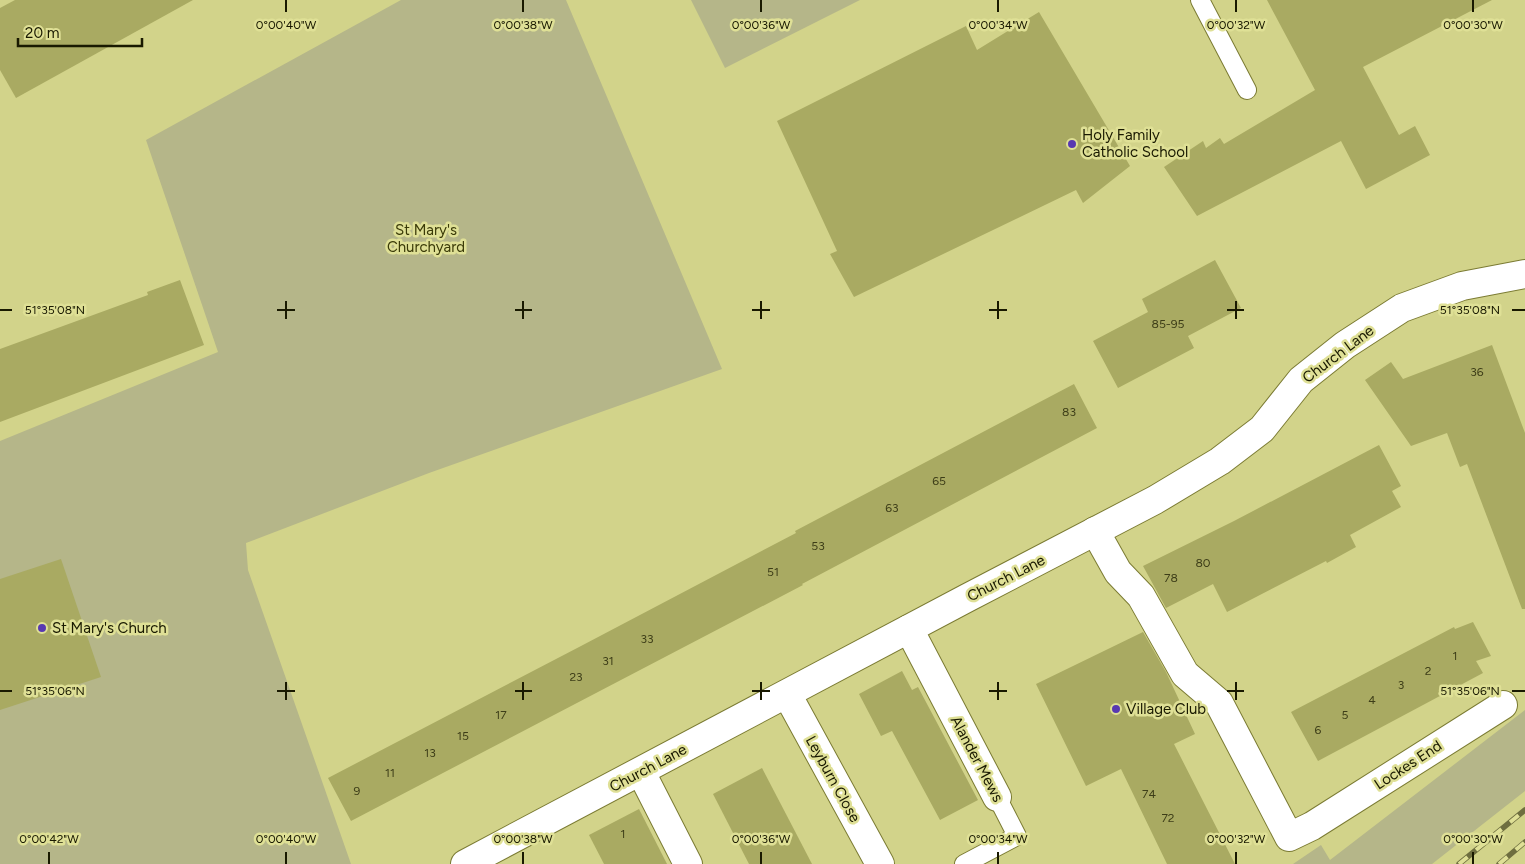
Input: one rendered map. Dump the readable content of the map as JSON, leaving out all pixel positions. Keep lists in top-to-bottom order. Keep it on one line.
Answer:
{"streets":{"street":["Church Lane","Alander Mews","Lockes End","Leyburn Close"]},"crossings":[["Church Lane","Alander Mews"],["Church Lane","Lockes End"],["Church Lane","Leyburn Close"]],"parks":["St Mary's Churchyard"],"places":["Holy Family Catholic School","St Mary's Church","Village Club"],"house_numbers":["85-95","36","83","65","63","53","80","51","78","33","1","31","2","23","3","4","17","5","6","15","13","11","9","74","72","1"],"scale_bar":"20 m","coordinates":["0°00'40\"W","0°00'38\"W","0°00'36\"W","0°00'34\"W","0°00'32\"W","0°00'30\"W","51°35'08\"N","51°35'06\"N","0°00'42\"W"]}
